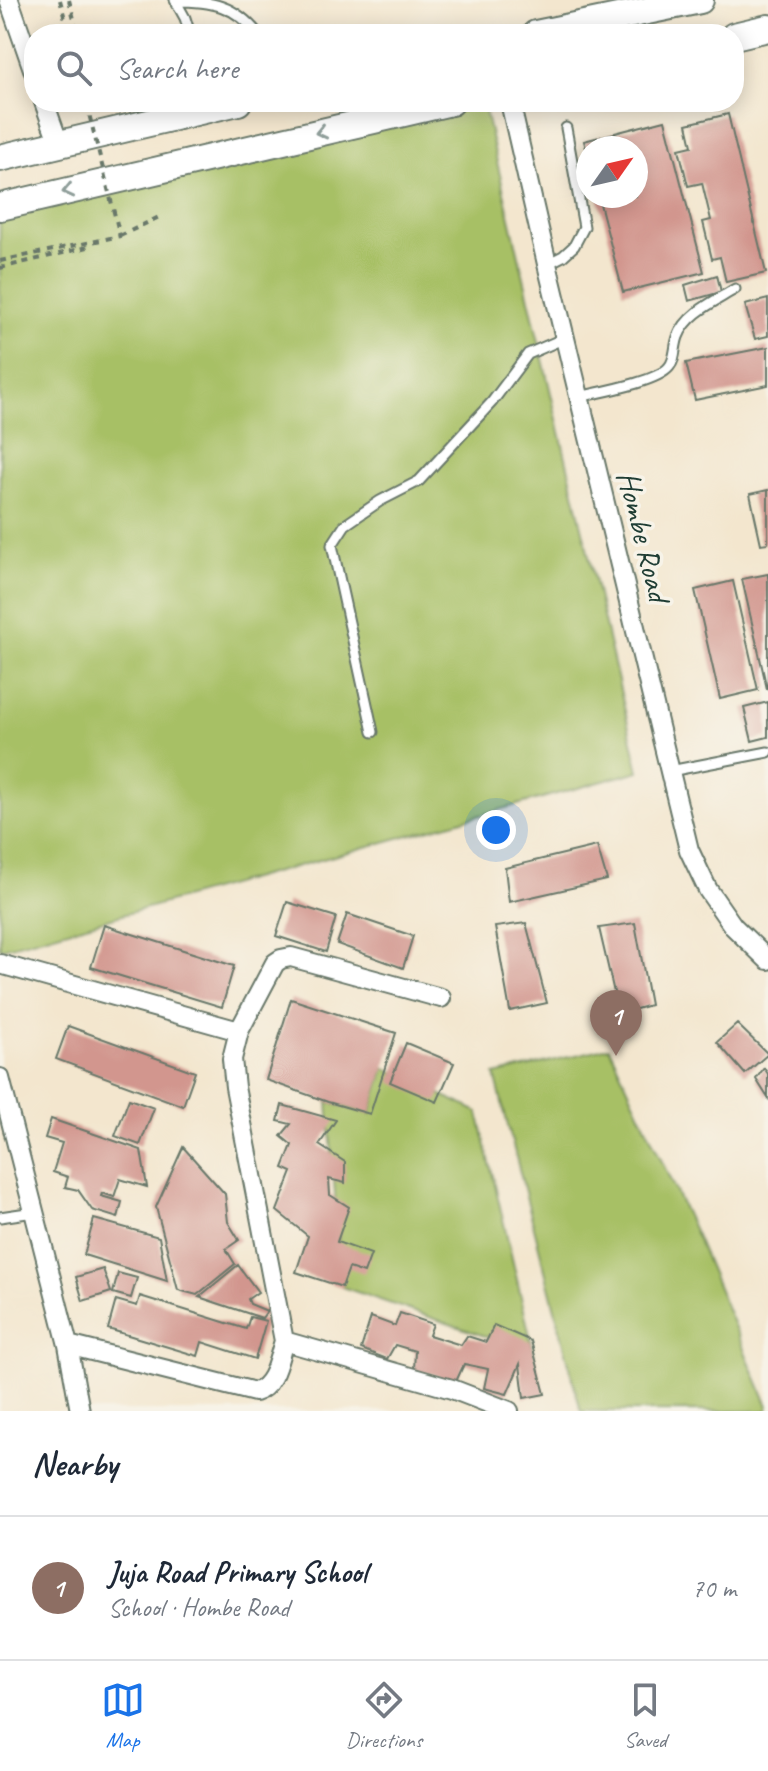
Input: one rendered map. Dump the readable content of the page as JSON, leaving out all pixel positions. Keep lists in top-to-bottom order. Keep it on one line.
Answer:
{"streets":{"street":["Hombe Road"]},"north":"top right","page":{"search":"Search here","pins":"1","heading":"Nearby","list":[{"mark":"1","name":"Juja Road Primary School","note":"School · Hombe Road","value":"70 m"}],"nav":["Map","Directions","Saved"]}}
